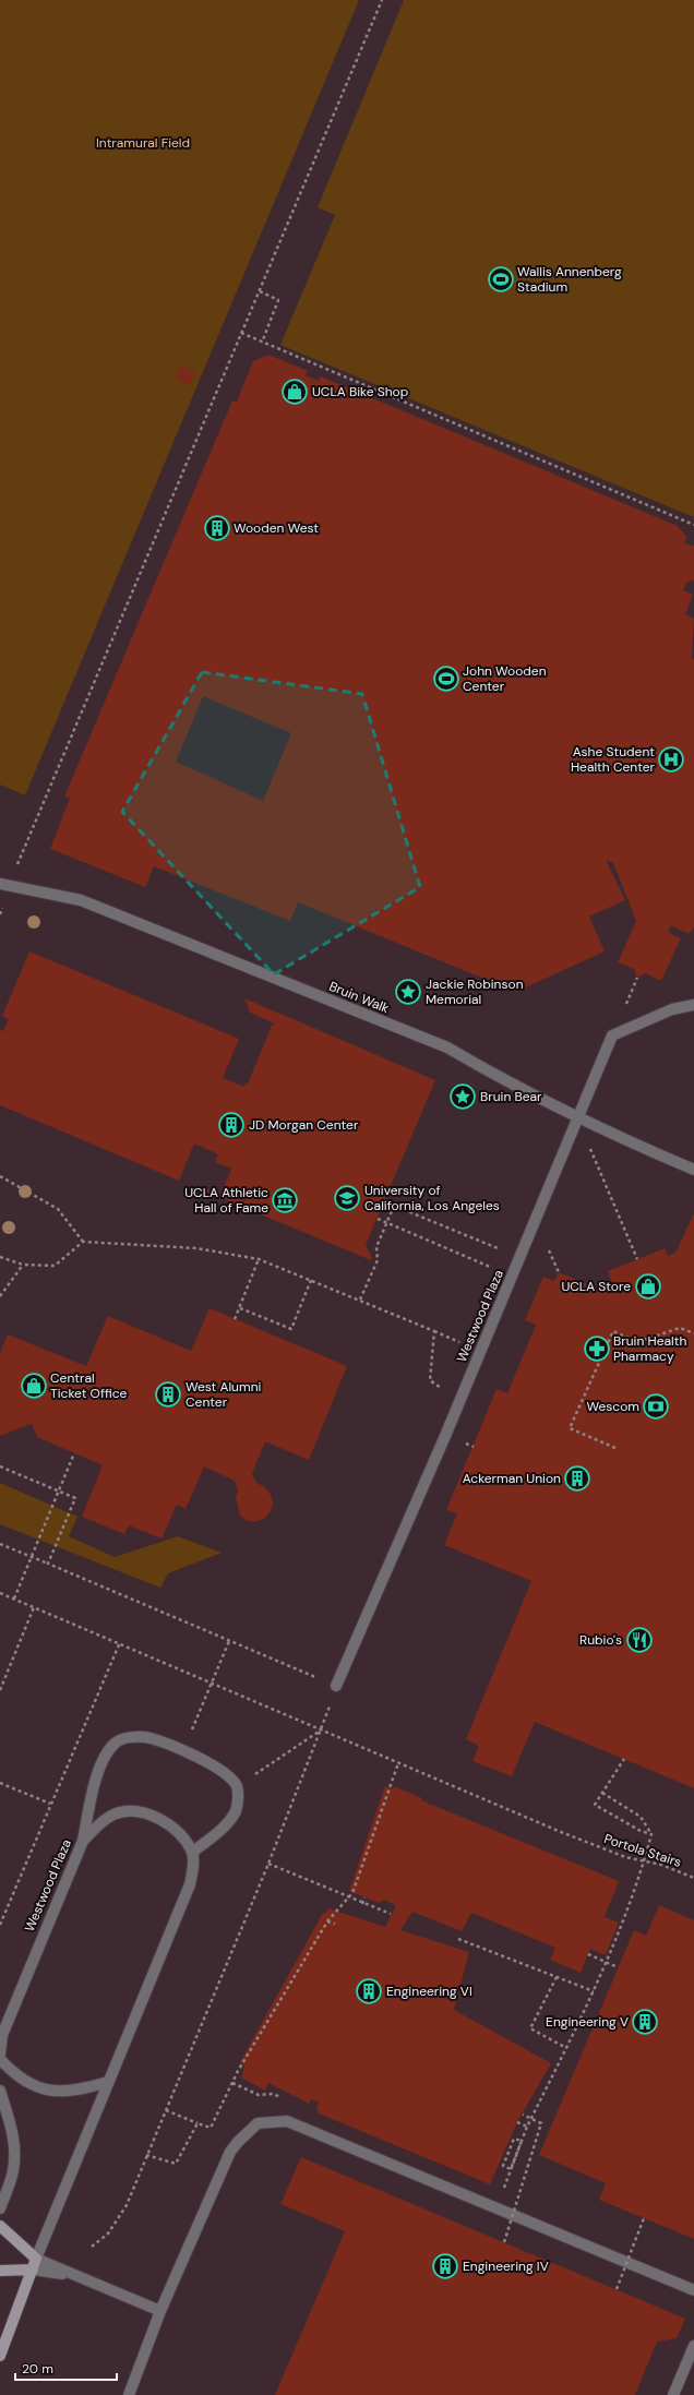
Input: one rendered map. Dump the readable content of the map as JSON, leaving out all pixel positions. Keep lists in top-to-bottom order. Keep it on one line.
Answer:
{"streets":{"street":["Bruin Walk","Westwood Plaza"],"path":["Portola Stairs"]},"crossings":[["Bruin Walk","Westwood Plaza"]],"parks":["Intramural Field"],"places":{"sports":["Wallis Annenberg Stadium","John Wooden Center"],"shop":["UCLA Bike Shop","UCLA Store","Central Ticket Office"],"building":["Wooden West","JD Morgan Center","West Alumni Center","Ackerman Union","Engineering VI","Engineering V","Engineering IV"],"hospital":["Ashe Student Health Center"],"place":["Jackie Robinson Memorial","Bruin Bear"],"school or university":["University of California, Los Angeles"],"museum":["UCLA Athletic Hall of Fame"],"pharmacy":["Bruin Health Pharmacy"],"bank":["Wescom"],"restaurant":["Rubio's"]},"scale_bar":"20 m"}
